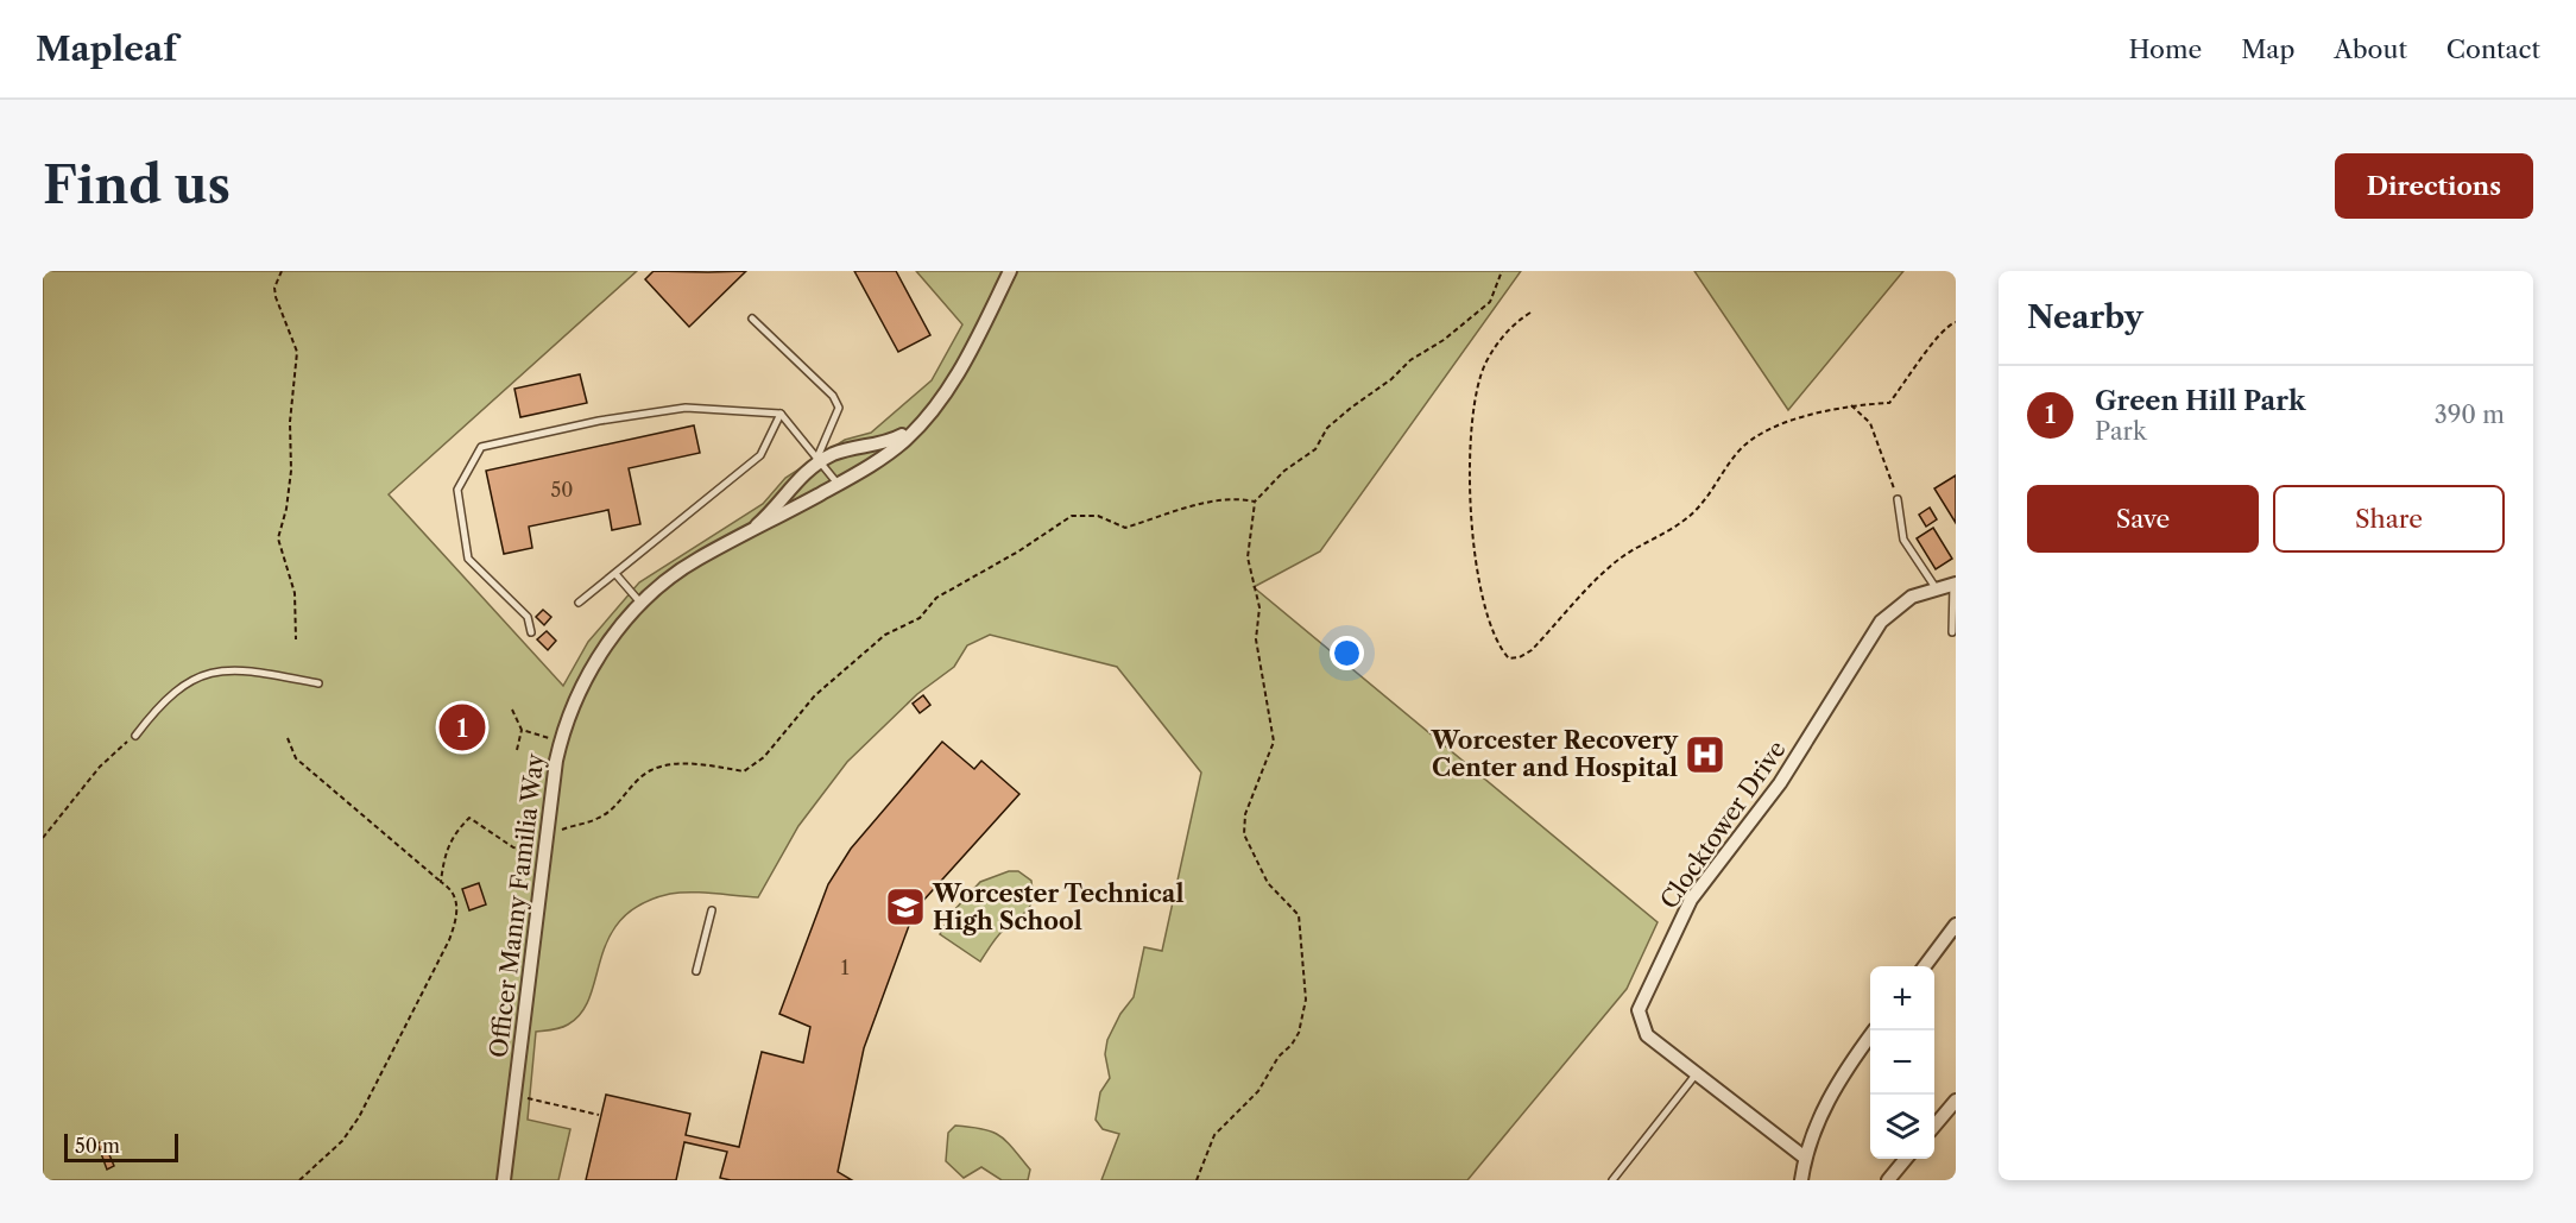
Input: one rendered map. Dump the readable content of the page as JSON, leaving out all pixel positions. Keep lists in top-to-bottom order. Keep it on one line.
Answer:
{"streets":{"street":["Clocktower Drive","Officer Manny Familia Way"]},"places":{"hospital":["Worcester Recovery Center and Hospital"],"school or university":["Worcester Technical High School"]},"house_numbers":["50","1"],"scale_bar":"50 m","page":{"header":"Mapleaf","nav":["Home","Map","About","Contact"],"buttons":["Directions",["Save","Share"]],"title":"Find us","heading":"Nearby","list":[{"mark":"1","name":"Green Hill Park","note":"Park","value":"390 m"}],"pins":"1","map_buttons":["+","−"],"scale":"50 m"}}
